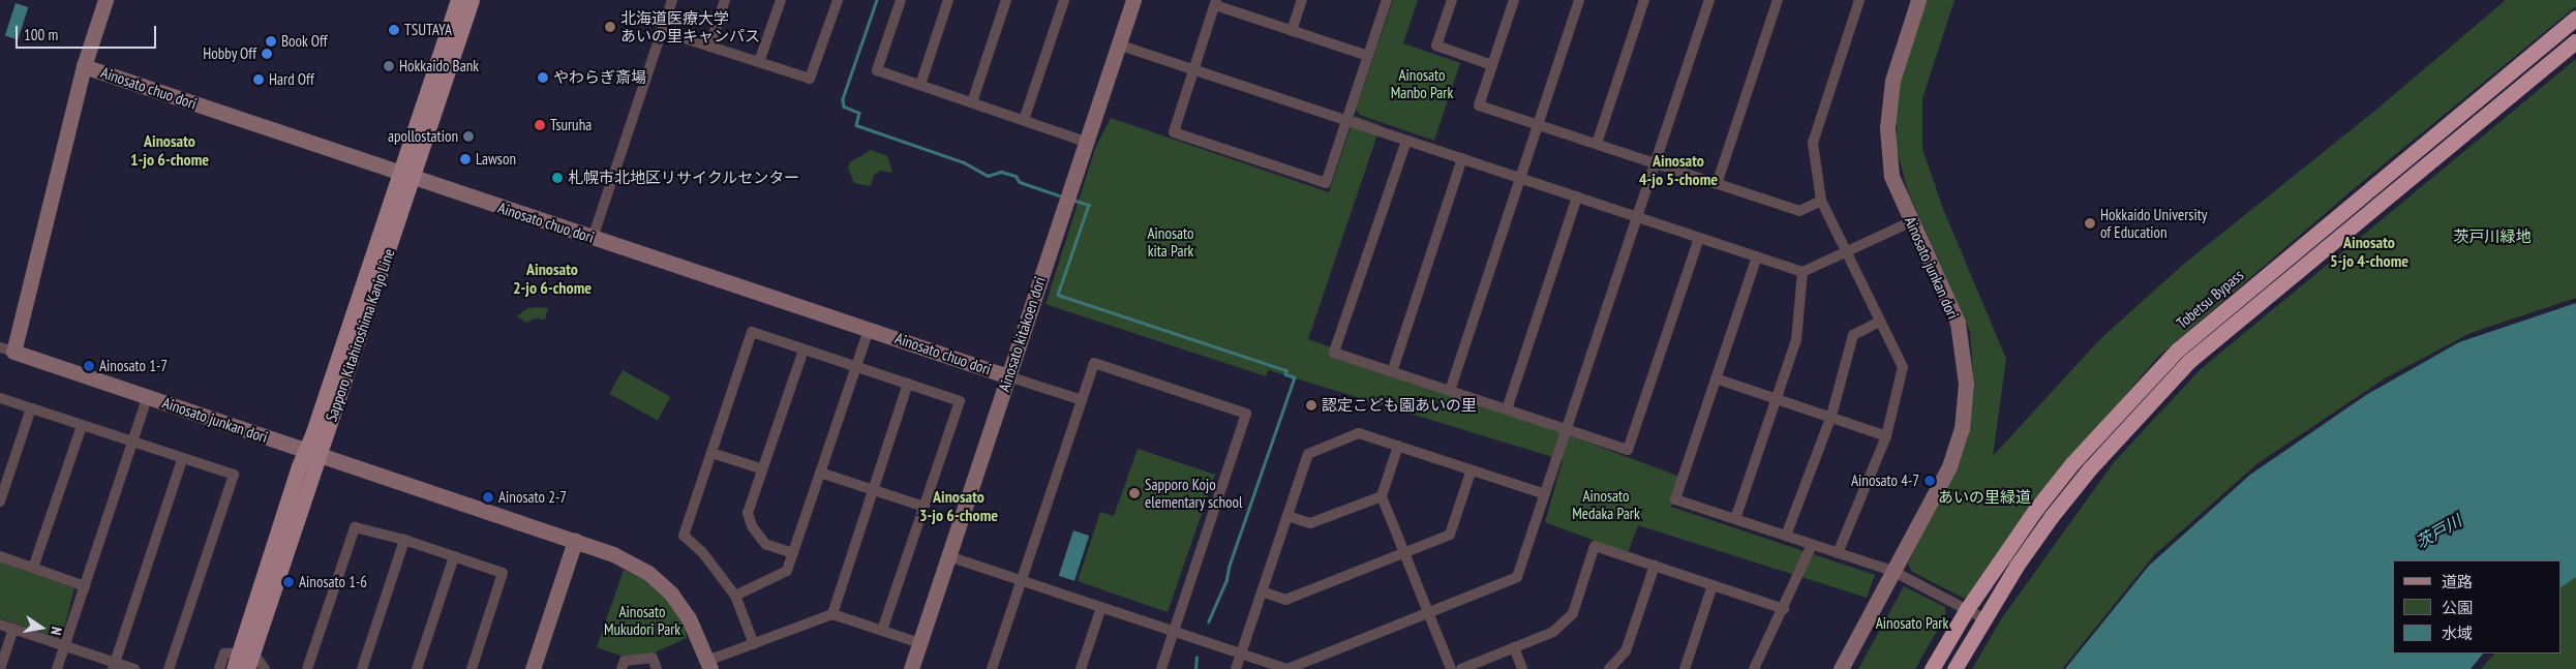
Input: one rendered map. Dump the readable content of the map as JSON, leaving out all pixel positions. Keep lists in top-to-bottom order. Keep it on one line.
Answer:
{"streets":{"highway":["Tobetsu Bypass"],"main road":["Sapporo Kitahiroshima Kanjo Line"],"street":["Ainosato chuo dori","Ainosato junkan dori","Ainosato kitakoen dori"]},"crossings":[["Ainosato chuo dori","Ainosato junkan dori"],["Ainosato chuo dori","Ainosato kitakoen dori"],["Ainosato chuo dori","Sapporo Kitahiroshima Kanjo Line"],["Ainosato junkan dori","Sapporo Kitahiroshima Kanjo Line"]],"districts":["Ainosato 1-jo 6-chome","Ainosato 4-jo 5-chome","Ainosato 5-jo 4-chome","Ainosato 2-jo 6-chome","Ainosato 3-jo 6-chome"],"water":["茨戸川"],"parks":["Ainosato Manbo Park","Ainosato kita Park","茨戸川緑地","Ainosato Medaka Park","あいの里緑道","Ainosato Mukudori Park","Ainosato Park"],"places":["北海道医療大学 あいの里キャンパス","TSUTAYA","Book Off","Hobby Off","Hokkaido Bank","やわらぎ斎場","Hard Off","Tsuruha","apollostation","Lawson","札幌市北地区リサイクルセンター","Hokkaido University of Education","Ainosato 1-7","認定こども園あいの里","Ainosato 4-7","Sapporo Kojo elementary school","Ainosato 2-7","Ainosato 1-6"],"legend":["道路","公園","水域"],"scale_bar":"100 m","north":"right"}
